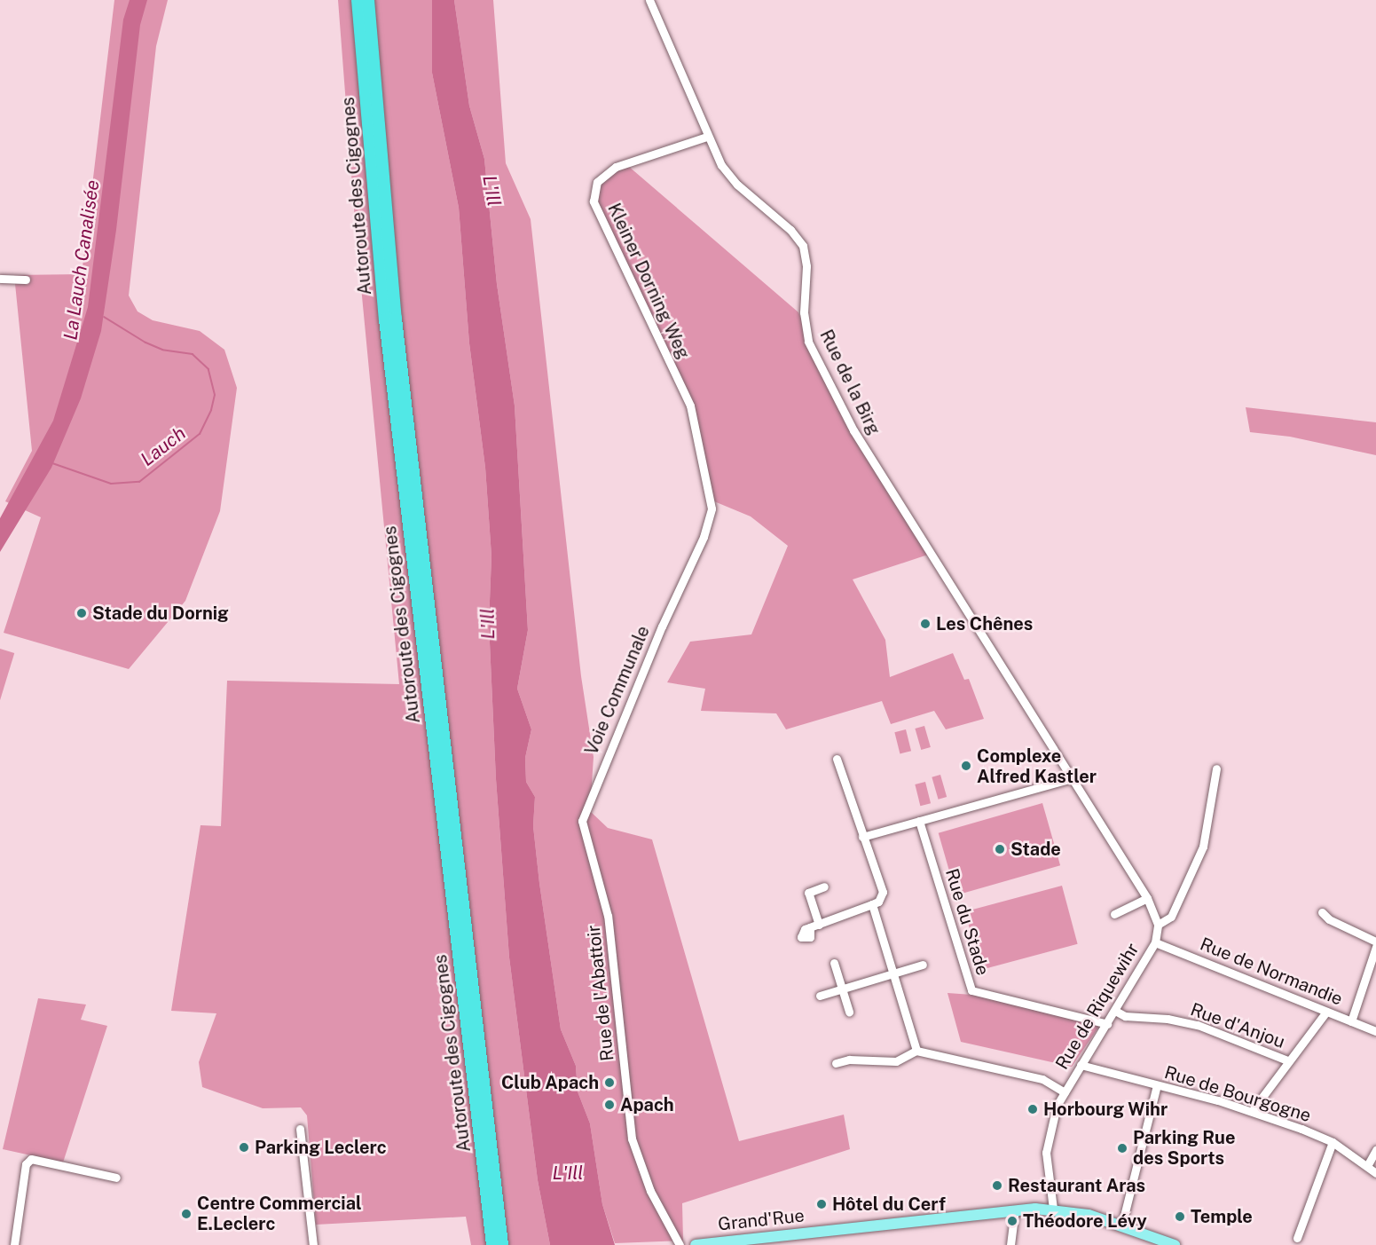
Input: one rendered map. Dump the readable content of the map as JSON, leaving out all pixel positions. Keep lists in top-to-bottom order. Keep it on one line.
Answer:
{"streets":{"highway":["Autoroute des Cigognes"],"main road":["Grand'Rue"],"street":["Kleiner Dorning Weg","Rue de la Birg","Voie Communale","Rue du Stade","Rue de Normandie","Rue de l'Abattoir","Rue de Riquewihr","Rue d'Anjou","Rue de Bourgogne"]},"crossings":[["Kleiner Dorning Weg","Rue de la Birg"],["Kleiner Dorning Weg","Voie Communale"],["Rue de la Birg","Rue de Riquewihr"],["Voie Communale","Rue de l'Abattoir"],["Rue du Stade","Rue de Riquewihr"],["Rue de Normandie","Rue de Riquewihr"],["Rue de Riquewihr","Rue d'Anjou"],["Rue de Riquewihr","Rue de Bourgogne"],["Rue de Riquewihr","Grand'Rue"]],"water":["L'Ill","La Lauch Canalisée","Lauch"],"places":["Stade du Dornig","Les Chênes","Complexe Alfred Kastler","Stade","Club Apach","Apach","Horbourg Wihr","Parking Leclerc","Parking Rue des Sports","Restaurant Aras","Hôtel du Cerf","Centre Commercial E.Leclerc","Temple","Théodore Lévy"]}
